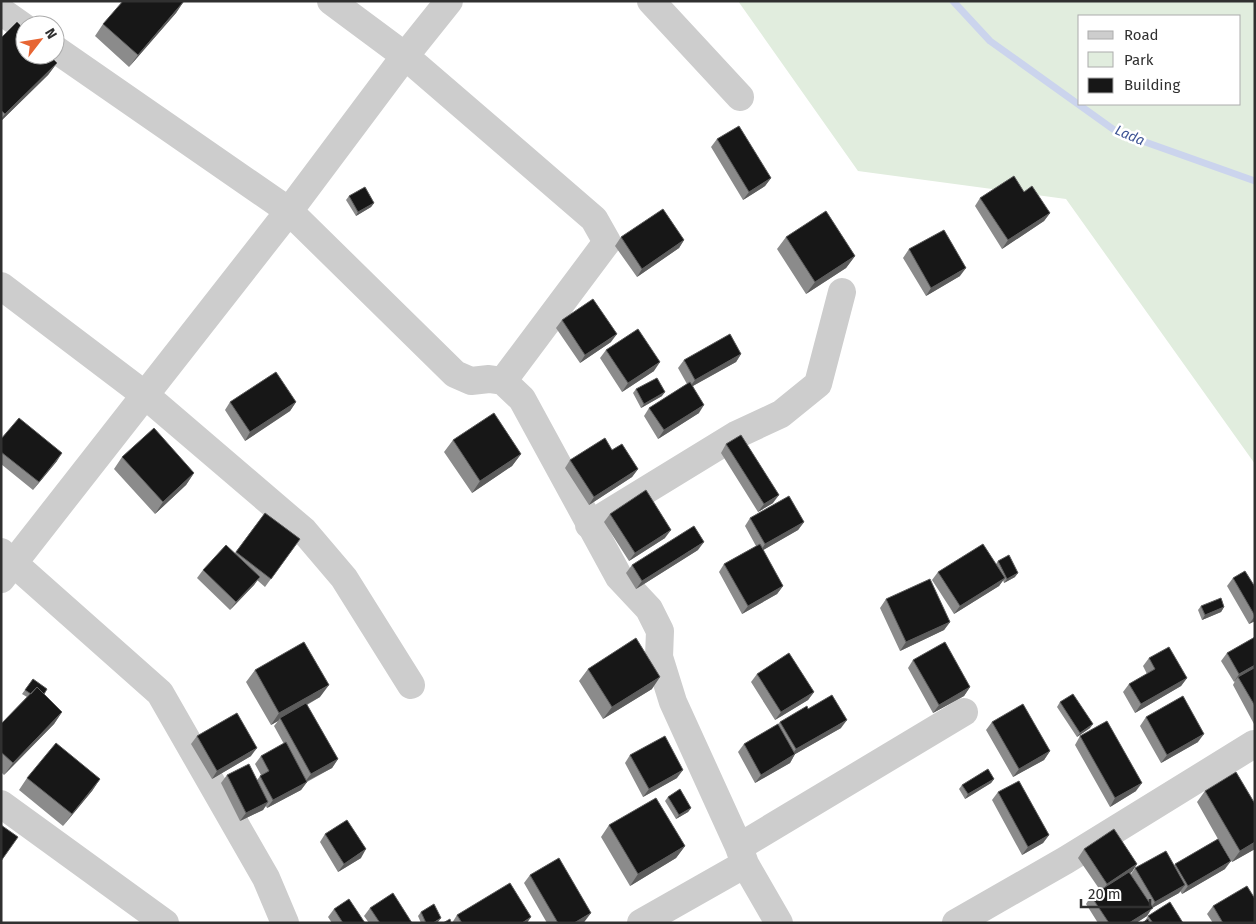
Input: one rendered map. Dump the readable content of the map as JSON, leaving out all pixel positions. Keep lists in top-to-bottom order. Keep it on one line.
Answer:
{"water":["Lada"],"legend":["Road","Park","Building"],"scale_bar":"20 m","north":"top right"}
